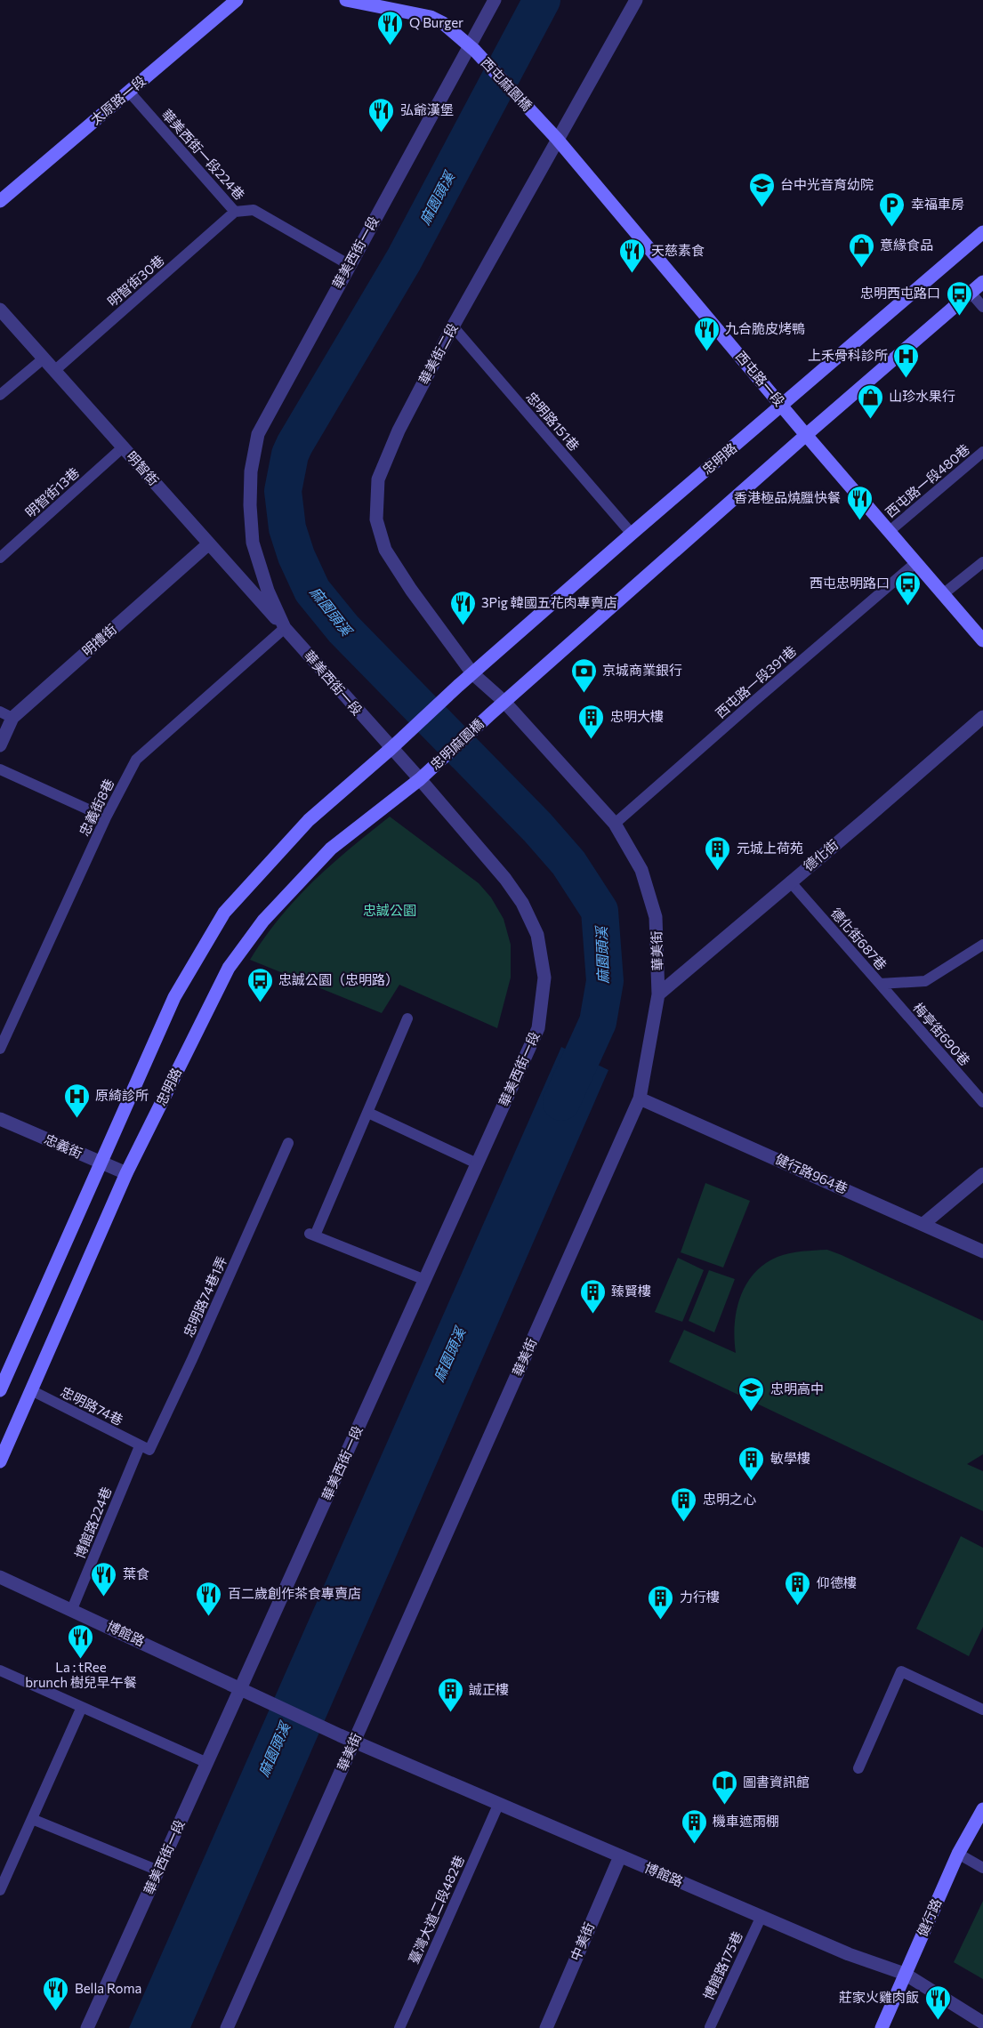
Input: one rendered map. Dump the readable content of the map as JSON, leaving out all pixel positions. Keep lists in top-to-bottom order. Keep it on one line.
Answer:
{"streets":{"main road":["西屯麻園橋","太原路一段","西屯路一段","忠明路","忠明麻園橋","健行路"],"street":["華美西街一段","華美街二段","明智街","明禮街","德化街","華美街","忠義街","健行路964巷","博館路","中美街"],"lane":["華美西街一段224巷","明智街30巷","忠明路151巷","西屯路一段480巷","明智街13巷","西屯路一段391巷","忠義街8巷","德化街687巷","梅亭街690巷","忠明路74巷1弄","忠明路74巷","博館路224巷","臺灣大道二段482巷","博館路175巷"]},"crossings":[["西屯麻園橋","華美西街一段"],["西屯麻園橋","西屯路一段"],["太原路一段","華美西街一段224巷"],["華美西街一段224巷","華美西街一段"],["華美西街一段224巷","明智街30巷"],["華美西街一段","忠明路"],["華美西街一段","明智街"],["華美西街一段","忠明麻園橋"],["華美西街一段","忠義街8巷"],["華美西街一段","博館路"],["明智街30巷","明智街"],["華美街二段","西屯路一段"],["華美街二段","忠明路151巷"],["華美街二段","忠明路"],["華美街二段","忠明麻園橋"],["華美街二段","華美街"],["西屯路一段","忠明路"],["西屯路一段","西屯路一段480巷"],["西屯路一段","西屯路一段391巷"],["忠明路151巷","忠明路"],["忠明路","忠明麻園橋"],["忠明路","忠義街"],["忠明路","忠明路74巷"],["明智街","明智街13巷"],["明智街","明禮街"],["明智街","忠義街8巷"],["西屯路一段391巷","華美街"],["忠明麻園橋","華美街"],["德化街","德化街687巷"],["德化街","華美街"],["德化街687巷","梅亭街690巷"],["華美街","健行路964巷"],["華美街","博館路"],["忠明路74巷1弄","忠明路74巷"],["忠明路74巷1弄","博館路224巷"],["忠明路74巷","博館路224巷"],["博館路224巷","博館路"],["博館路","臺灣大道二段482巷"],["博館路","健行路"],["博館路","中美街"],["博館路","博館路175巷"]],"water":["麻園頭溪"],"parks":["忠誠公園"],"places":{"restaurant":["Q Burger","弘爺漢堡","天慈素食","九合脆皮烤鴨","香港極品燒臘快餐","3Pig 韓國五花肉專賣店","葉食","百二歲創作茶食專賣店","La : tRee brunch 樹兒早午餐","Bella Roma","莊家火雞肉飯"],"school or university":["台中光音育幼院","忠明高中"],"parking":["幸福車房"],"shop":["意緣食品","山珍水果行"],"bus stop":["忠明西屯路口","西屯忠明路口","忠誠公園（忠明路）"],"hospital":["上禾骨科診所","原綺診所"],"bank":["京城商業銀行"],"building":["忠明大樓","元城上荷苑","臻賢樓","敏學樓","忠明之心","仰德樓","力行樓","誠正樓","機車遮雨棚"],"library":["圖書資訊館"]}}
